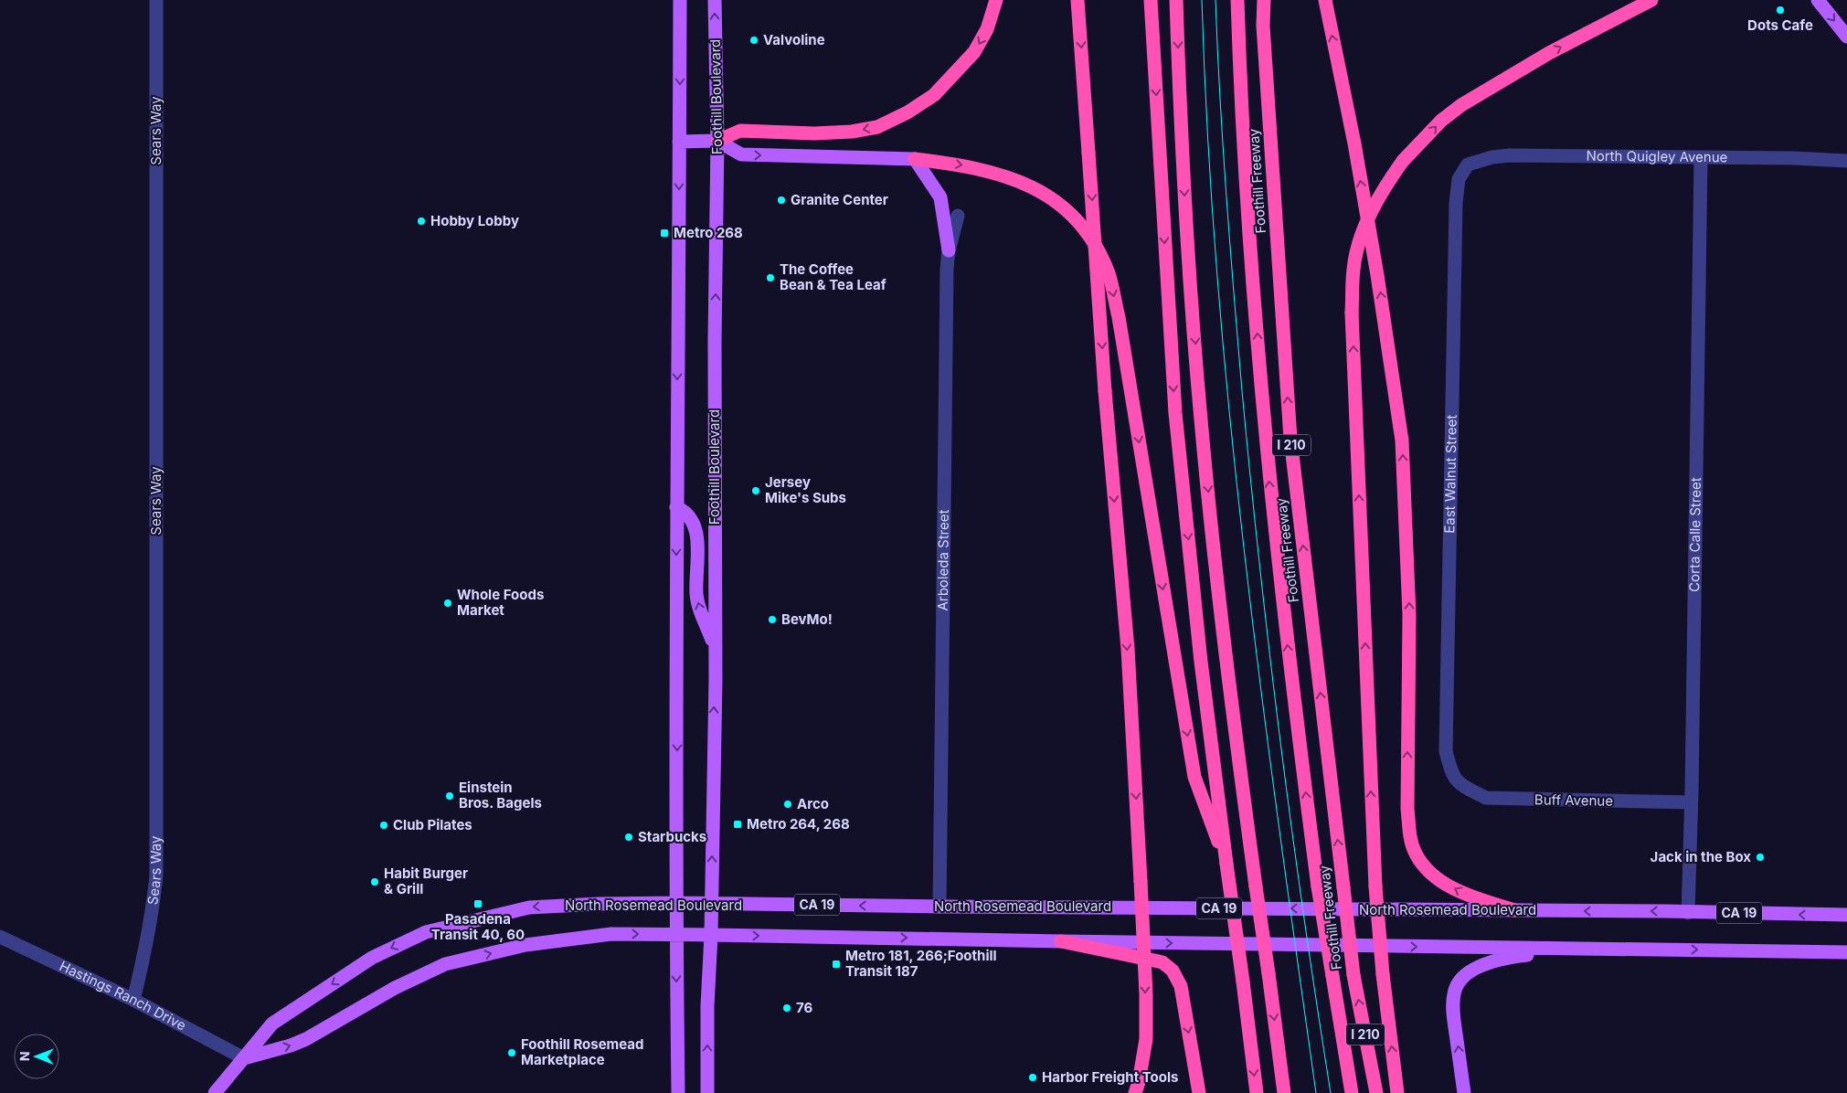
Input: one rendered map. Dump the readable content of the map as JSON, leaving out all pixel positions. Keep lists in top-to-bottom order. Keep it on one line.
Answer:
{"streets":{"highway":["Foothill Freeway","I 210"],"main road":["Foothill Boulevard","CA 19","North Rosemead Boulevard"],"street":["Sears Way","North Quigley Avenue","East Walnut Street","Corta Calle Street","Arboleda Street","Buff Avenue","Hastings Ranch Drive"]},"crossings":[["Foothill Boulevard","North Rosemead Boulevard"],["Sears Way","Hastings Ranch Drive"],["North Quigley Avenue","East Walnut Street"],["North Quigley Avenue","Corta Calle Street"],["East Walnut Street","Buff Avenue"],["Corta Calle Street","Buff Avenue"],["Corta Calle Street","North Rosemead Boulevard"],["Arboleda Street","North Rosemead Boulevard"],["North Rosemead Boulevard","Hastings Ranch Drive"]],"places":{"other":["Dots Cafe","Valvoline","Granite Center","Hobby Lobby","The Coffee Bean & Tea Leaf","Jersey Mike's Subs","Whole Foods Market","BevMo!","Einstein Bros. Bagels","Arco","Club Pilates","Starbucks","Jack in the Box","Habit Burger & Grill","76","Foothill Rosemead Marketplace","Harbor Freight Tools"],"transit":["Metro 268","Metro 264, 268","Pasadena Transit 40, 60","Metro 181, 266;Foothill Transit 187"]},"north":"left"}
